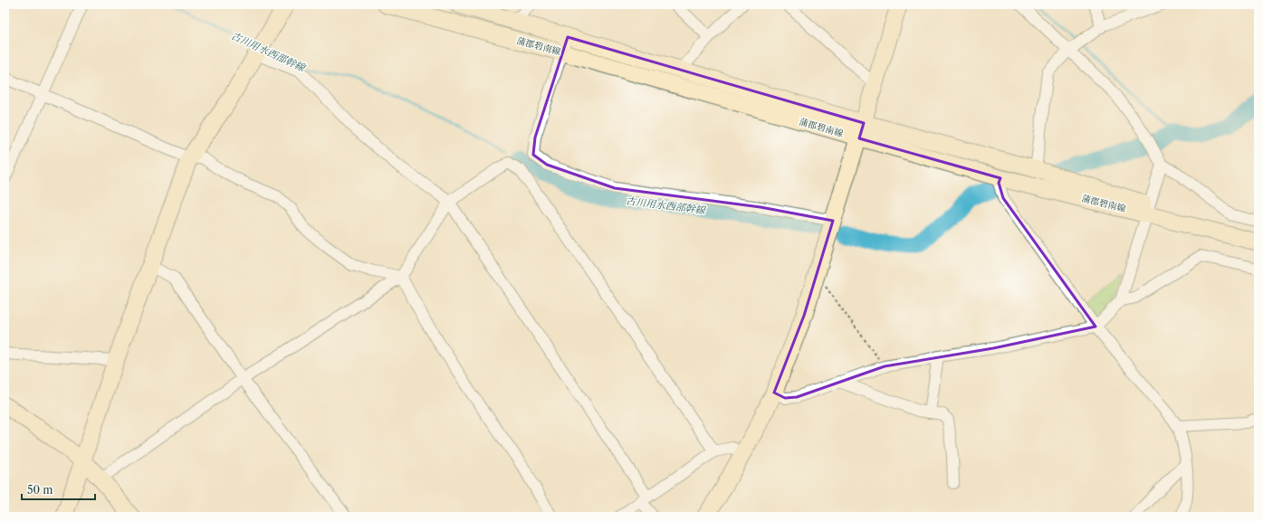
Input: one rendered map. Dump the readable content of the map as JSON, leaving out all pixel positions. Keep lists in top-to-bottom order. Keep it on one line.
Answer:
{"streets":{"main road":["蒲郡碧南線"]},"water":["古川用水西部幹線"],"scale_bar":"50 m"}
